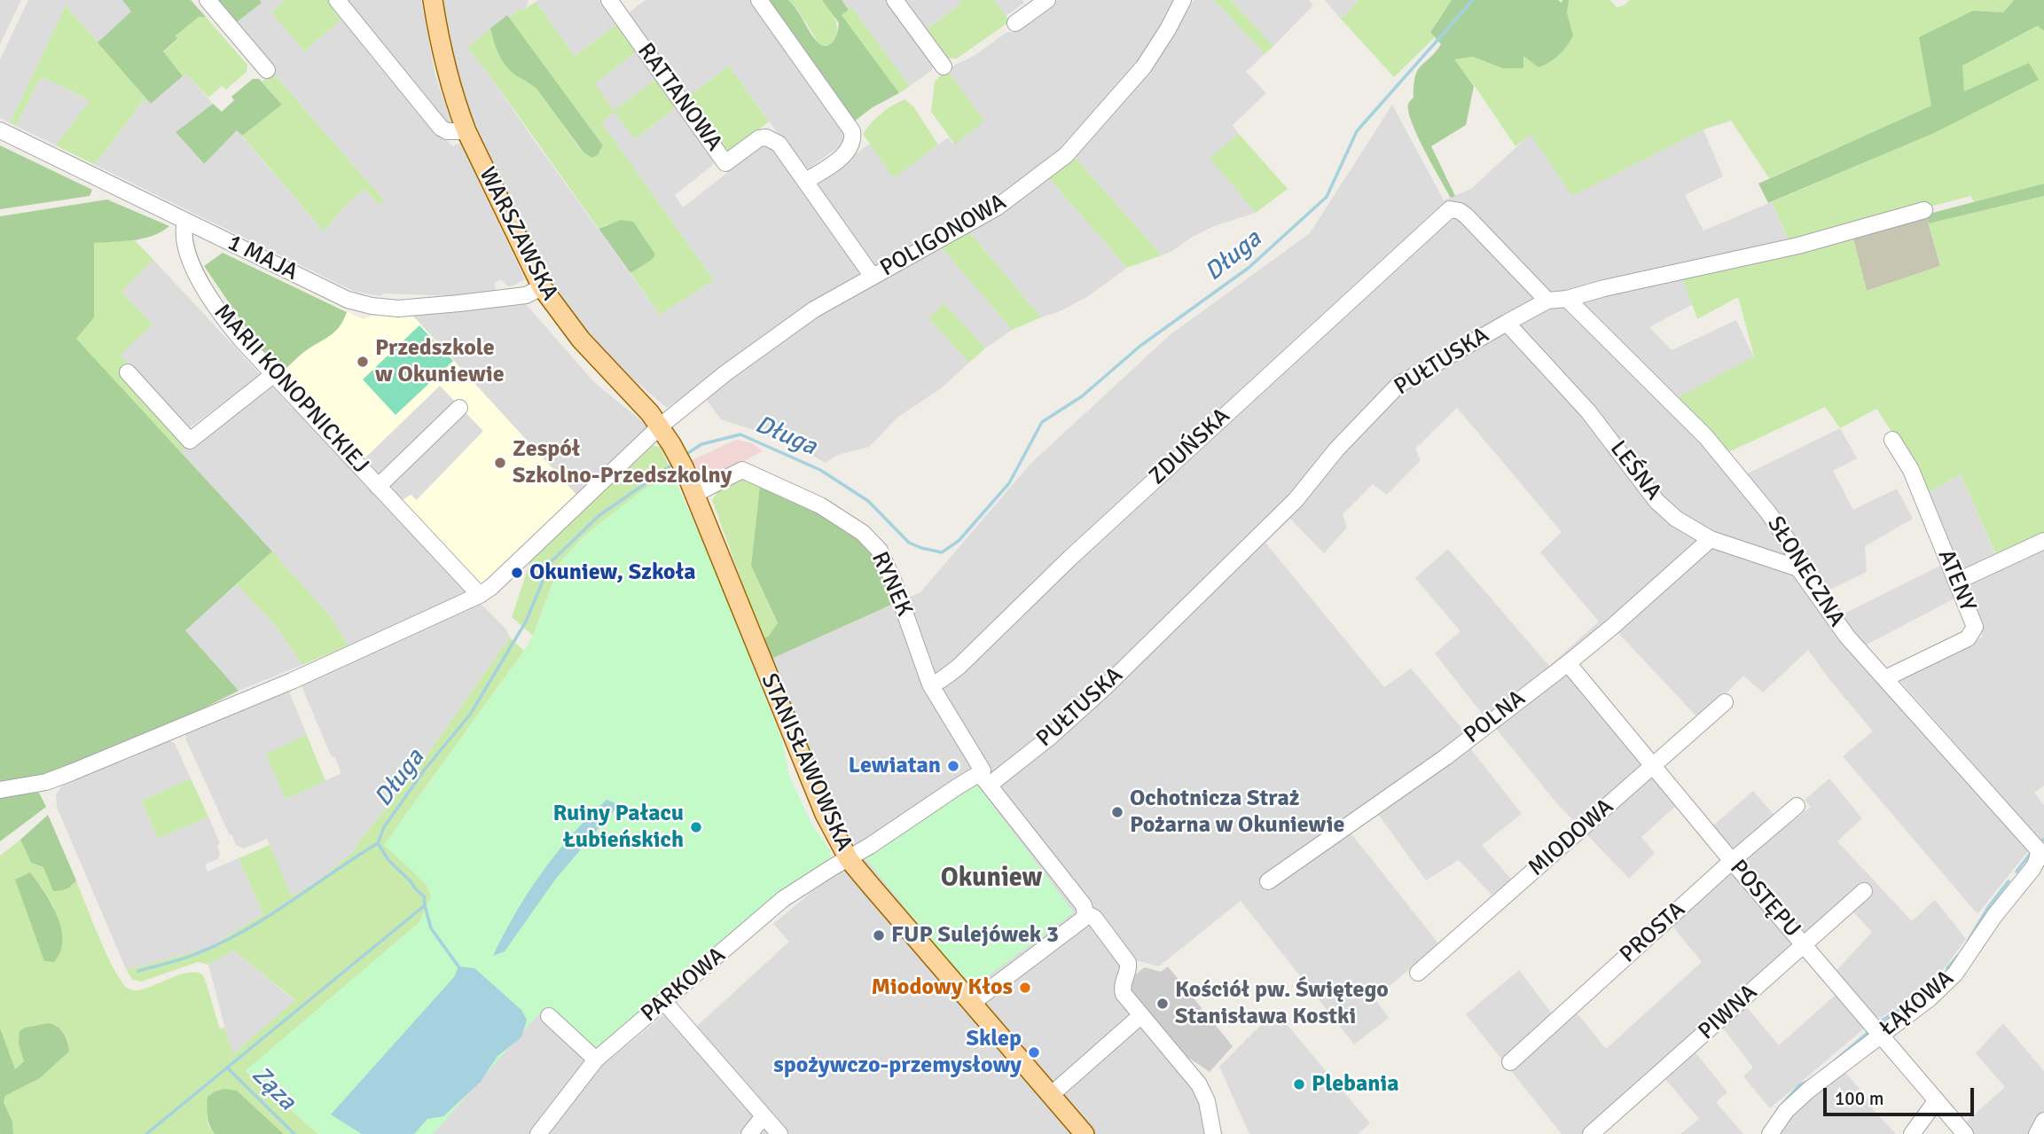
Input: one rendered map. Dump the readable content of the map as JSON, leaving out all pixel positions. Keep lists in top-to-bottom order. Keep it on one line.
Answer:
{"streets":{"main road":["WARSZAWSKA","STANISŁAWOWSKA"],"street":["RATTANOWA","POLIGONOWA","1 MAJA","PUŁTUSKA","MARII KONOPNICKIEJ","ZDUŃSKA","LEŚNA","SŁONECZNA","ATENY","RYNEK","POLNA","MIODOWA","POSTĘPU","PROSTA","PARKOWA","ŁĄKOWA","PIWNA"]},"crossings":[["RATTANOWA","POLIGONOWA"],["WARSZAWSKA","POLIGONOWA"],["WARSZAWSKA","1 MAJA"],["WARSZAWSKA","STANISŁAWOWSKA"],["POLIGONOWA","MARII KONOPNICKIEJ"],["1 MAJA","MARII KONOPNICKIEJ"],["PUŁTUSKA","ZDUŃSKA"],["PUŁTUSKA","LEŚNA"],["PUŁTUSKA","SŁONECZNA"],["PUŁTUSKA","RYNEK"],["ZDUŃSKA","RYNEK"],["LEŚNA","SŁONECZNA"],["LEŚNA","POLNA"],["SŁONECZNA","ATENY"],["SŁONECZNA","ŁĄKOWA"],["RYNEK","STANISŁAWOWSKA"],["POLNA","POSTĘPU"],["STANISŁAWOWSKA","PARKOWA"],["MIODOWA","POSTĘPU"],["POSTĘPU","PROSTA"],["POSTĘPU","ŁĄKOWA"],["POSTĘPU","PIWNA"]],"districts":["Okuniew"],"water":["Długa","Ząza"],"places":["Przedszkole w Okuniewie","Zespół Szkolno-Przedszkolny","Okuniew, Szkoła","Lewiatan","Ochotnicza Straż Pożarna w Okuniewie","Ruiny Pałacu Łubieńskich","FUP Sulejówek 3","Miodowy Kłos","Kościół pw. Świętego Stanisława Kostki","Sklep spożywczo-przemysłowy","Plebania"],"scale_bar":"100 m"}
